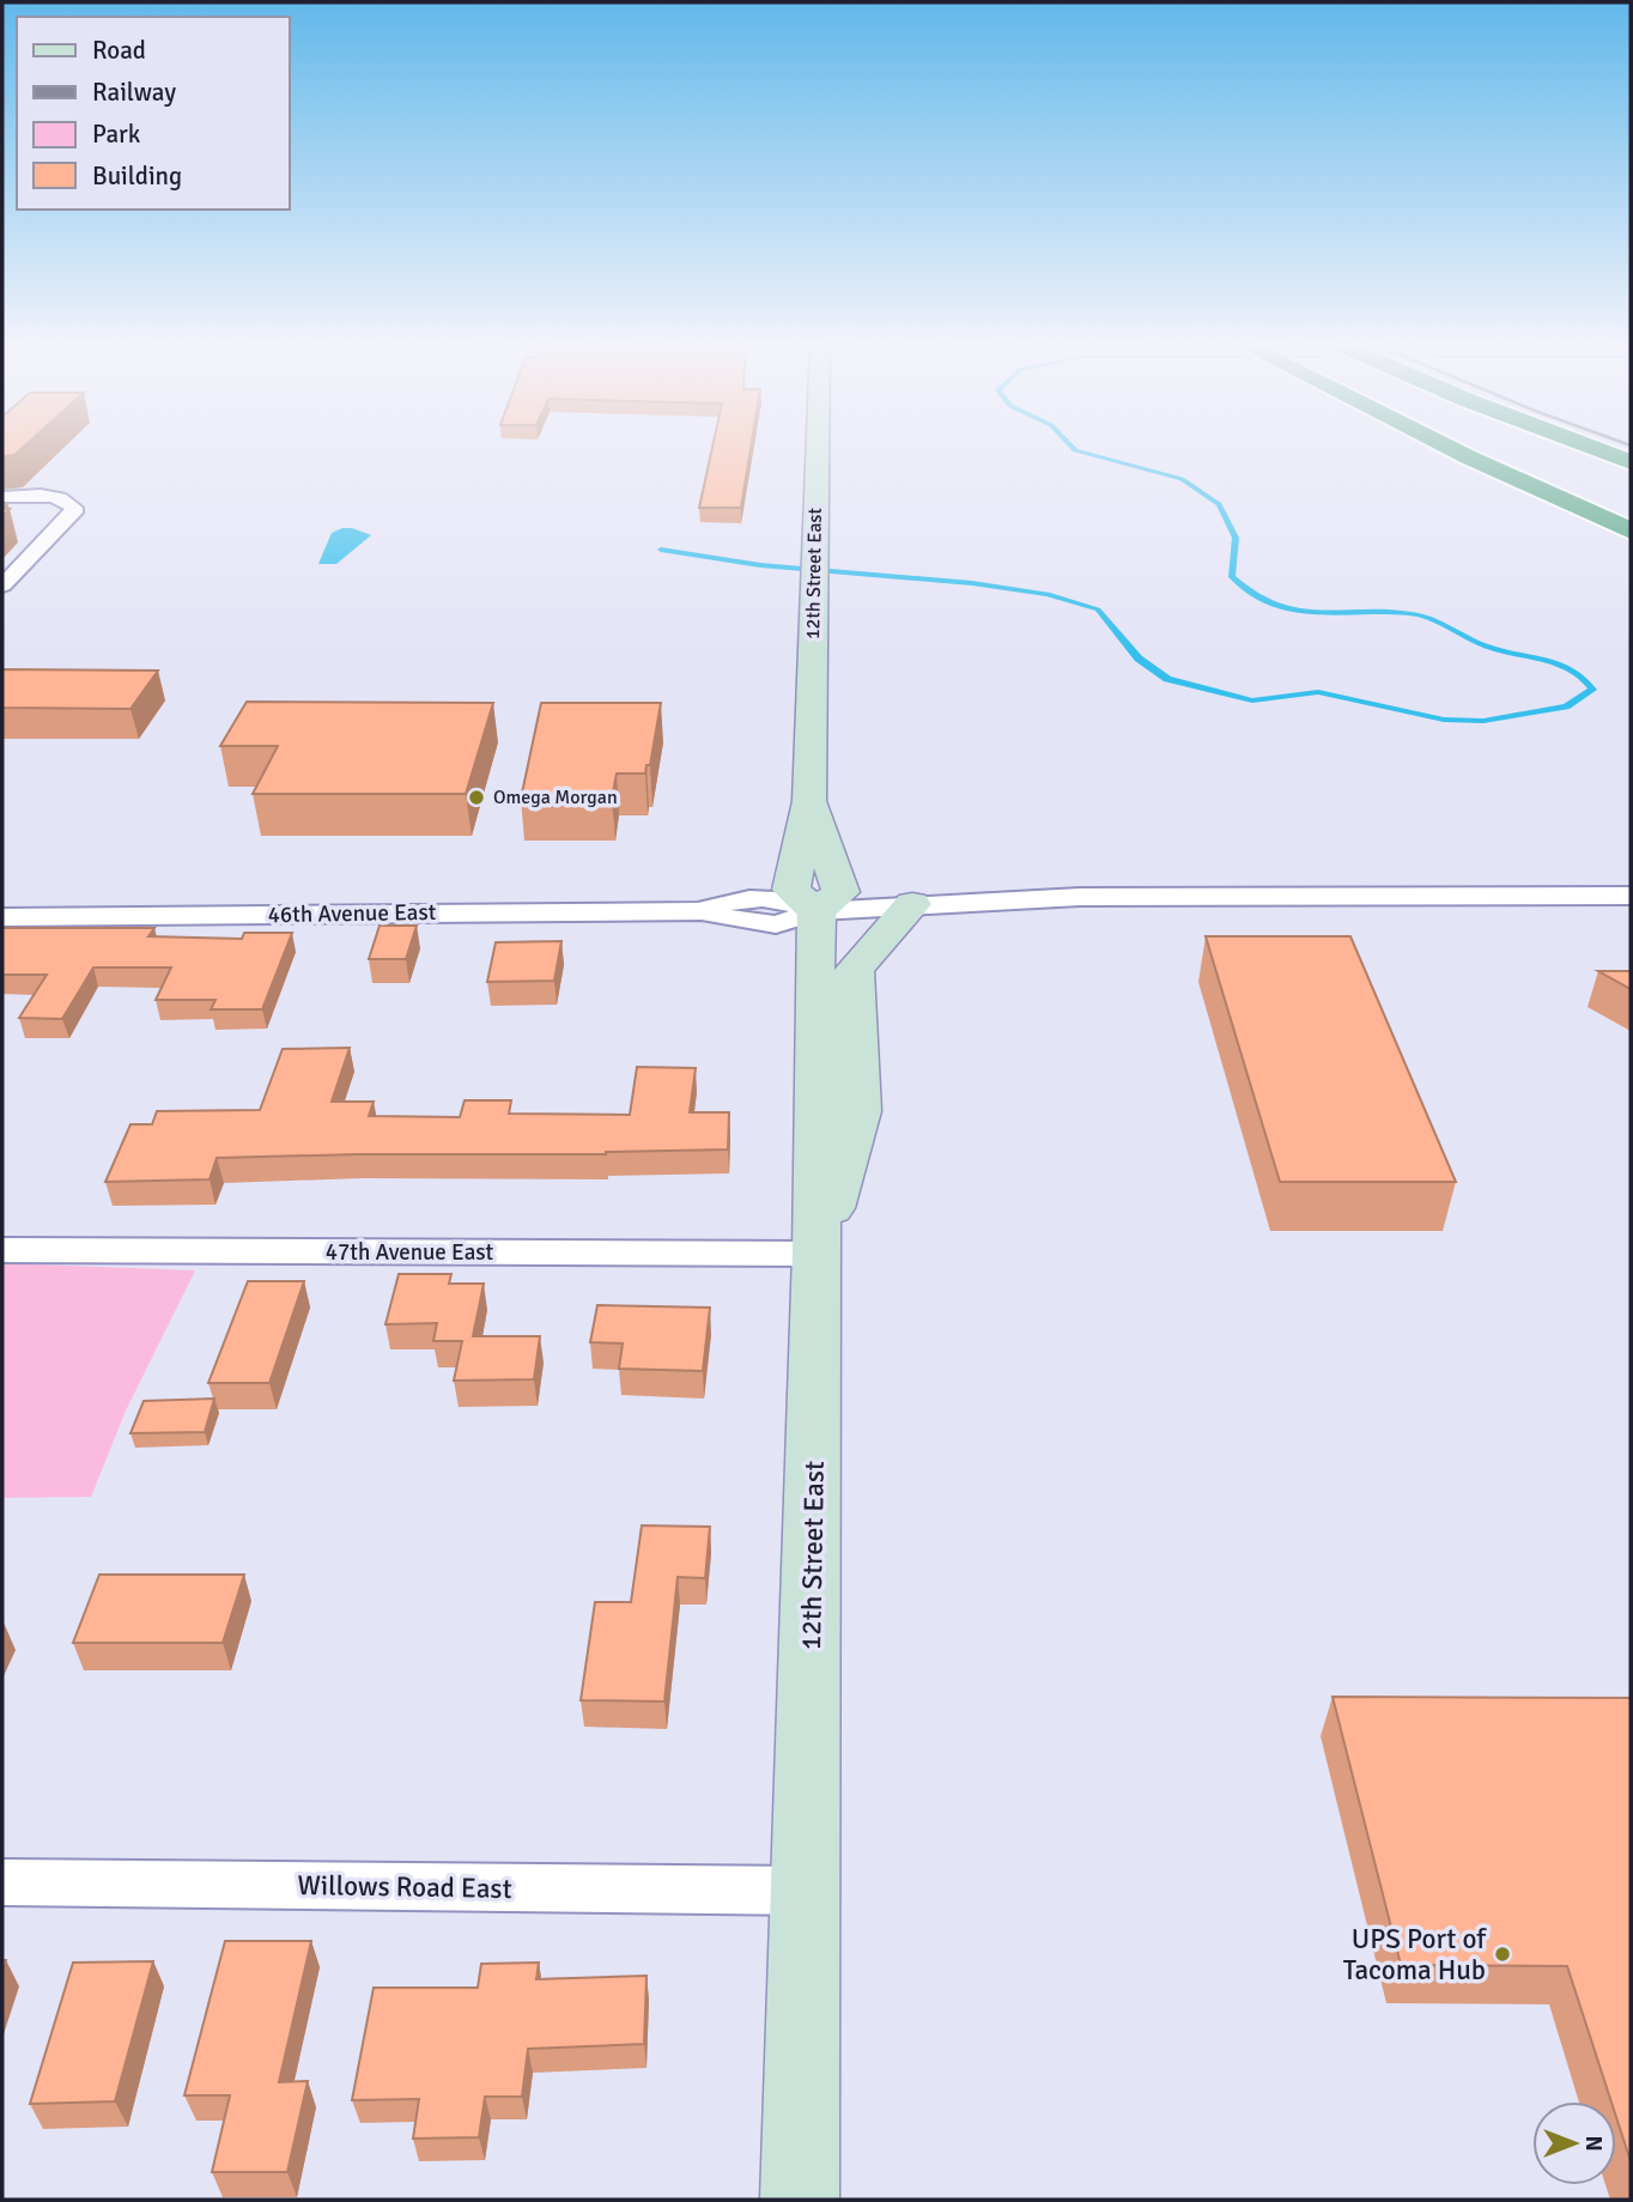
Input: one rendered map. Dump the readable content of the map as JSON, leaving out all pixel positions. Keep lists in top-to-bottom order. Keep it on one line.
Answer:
{"streets":{"street":["12th Street East","46th Avenue East","47th Avenue East","Willows Road East"]},"crossings":[["12th Street East","46th Avenue East"],["12th Street East","47th Avenue East"],["12th Street East","Willows Road East"]],"places":["Omega Morgan","UPS Port of Tacoma Hub"],"legend":["Road","Railway","Park","Building"],"north":"right"}
